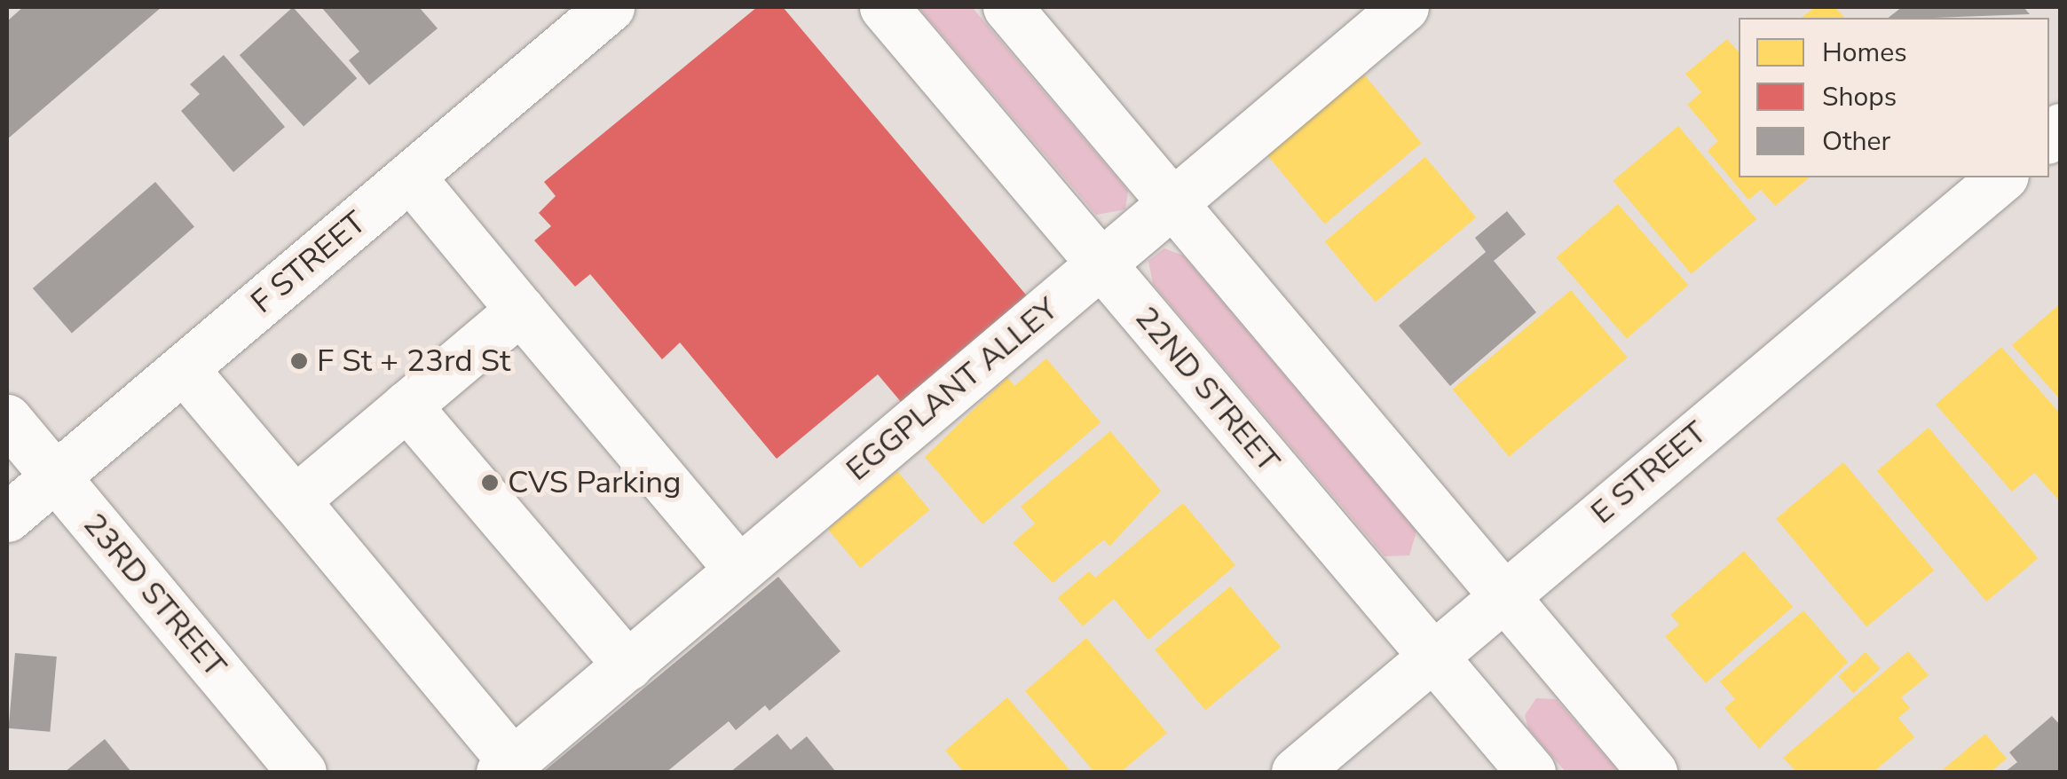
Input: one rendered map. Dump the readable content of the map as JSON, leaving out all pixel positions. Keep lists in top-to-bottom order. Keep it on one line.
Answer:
{"streets":{"street":["F STREET","EGGPLANT ALLEY","22ND STREET","E STREET","23RD STREET"]},"crossings":[["F STREET","23RD STREET"],["EGGPLANT ALLEY","22ND STREET"],["22ND STREET","E STREET"]],"places":["F St + 23rd St","CVS Parking"],"legend":["Homes","Shops","Other"]}
